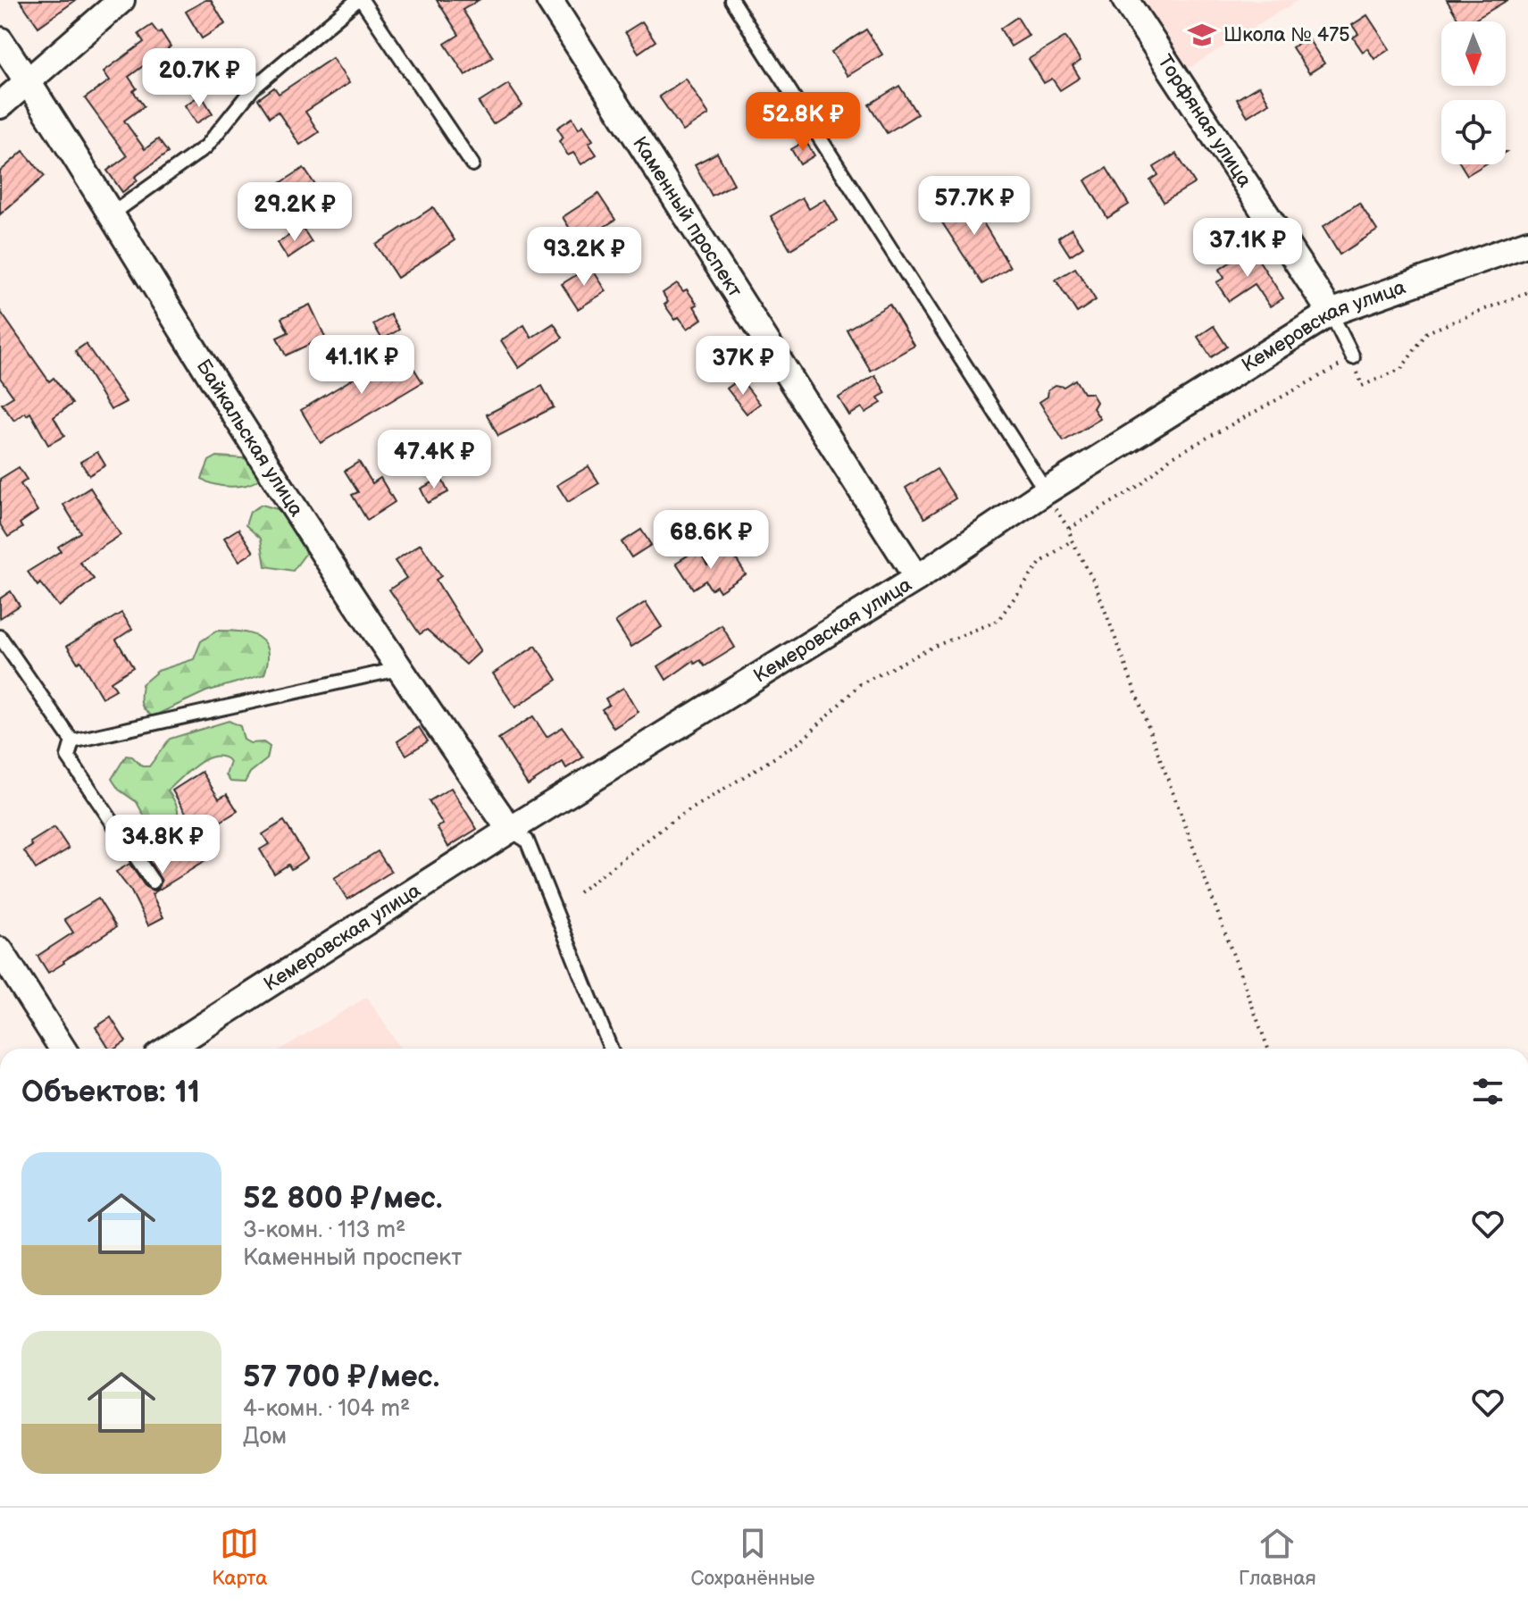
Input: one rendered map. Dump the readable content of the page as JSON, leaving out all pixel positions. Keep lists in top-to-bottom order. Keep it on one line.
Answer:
{"streets":{"street":["Торфяная улица","Каменный проспект","Кемеровская улица","Байкальская улица"]},"crossings":[["Торфяная улица","Кемеровская улица"],["Каменный проспект","Кемеровская улица"],["Кемеровская улица","Байкальская улица"]],"places":{"school or university":["Школа № 475"]},"north":"bottom","page":{"price":["20.7K ₽","52.8K ₽","57.7K ₽","29.2K ₽","37.1K ₽","93.2K ₽","41.1K ₽","37K ₽","47.4K ₽","68.6K ₽","34.8K ₽"],"heading":"Объектов: 11","list":[{"name":"52 800 ₽/мес.","note":"3-комн. · 113 m² · Каменный проспект"},{"name":"57 700 ₽/мес.","note":"4-комн. · 104 m² · Дом"}],"tabs":["Карта","Сохранённые","Главная"]}}
